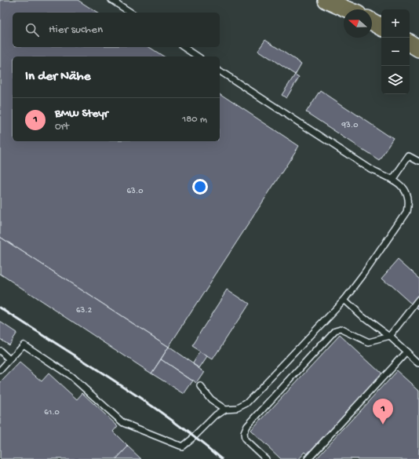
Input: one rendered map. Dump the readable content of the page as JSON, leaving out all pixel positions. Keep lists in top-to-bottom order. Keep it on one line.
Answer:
{"house_numbers":["93.0","63.0","63.2","61.0"],"north":"left","page":{"map_buttons":["+","−"],"search":"Hier suchen","heading":"In der Nähe","list":[{"mark":"1","name":"BMW Steyr","note":"Ort","value":"180 m"}],"pins":"1"}}
